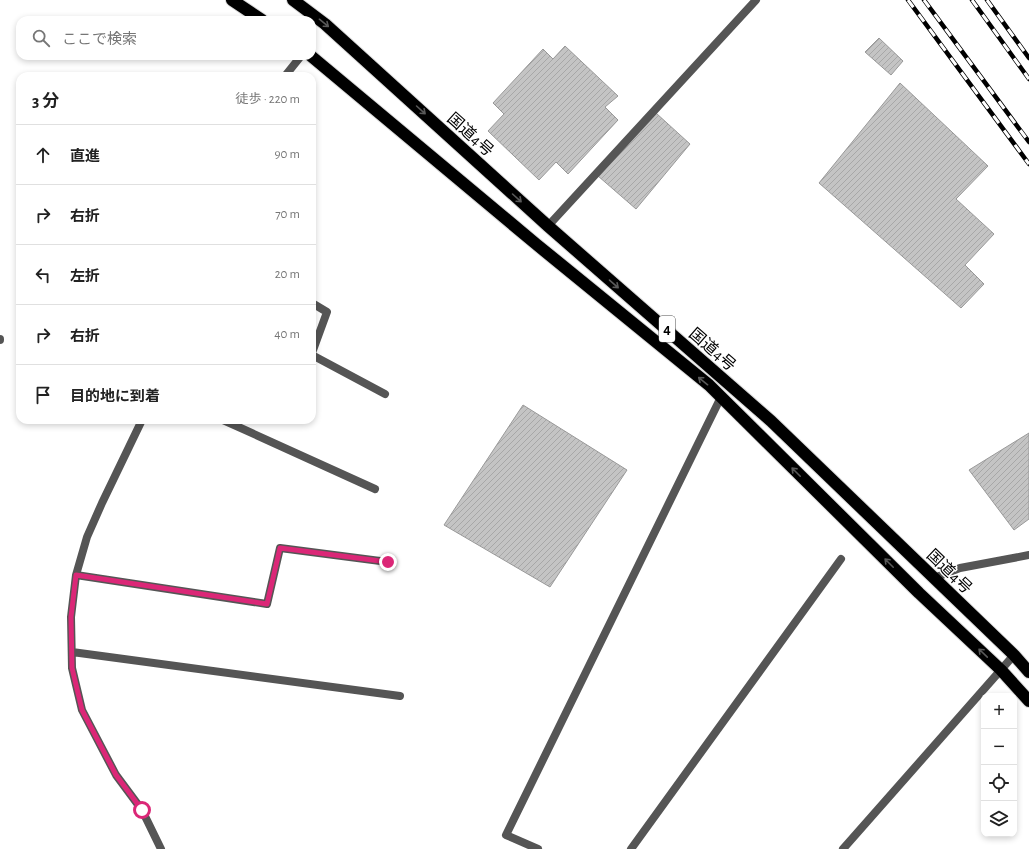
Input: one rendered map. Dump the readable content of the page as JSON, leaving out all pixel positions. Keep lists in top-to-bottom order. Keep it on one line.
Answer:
{"streets":{"highway":["国道4号","4"]},"page":{"search":"ここで検索","heading":["3 分","徒歩 · 220 m"],"list":[["直進","90 m"],["右折","70 m"],["左折","20 m"],["右折","40 m"],"目的地に到着"],"map_buttons":["+","−"]}}
